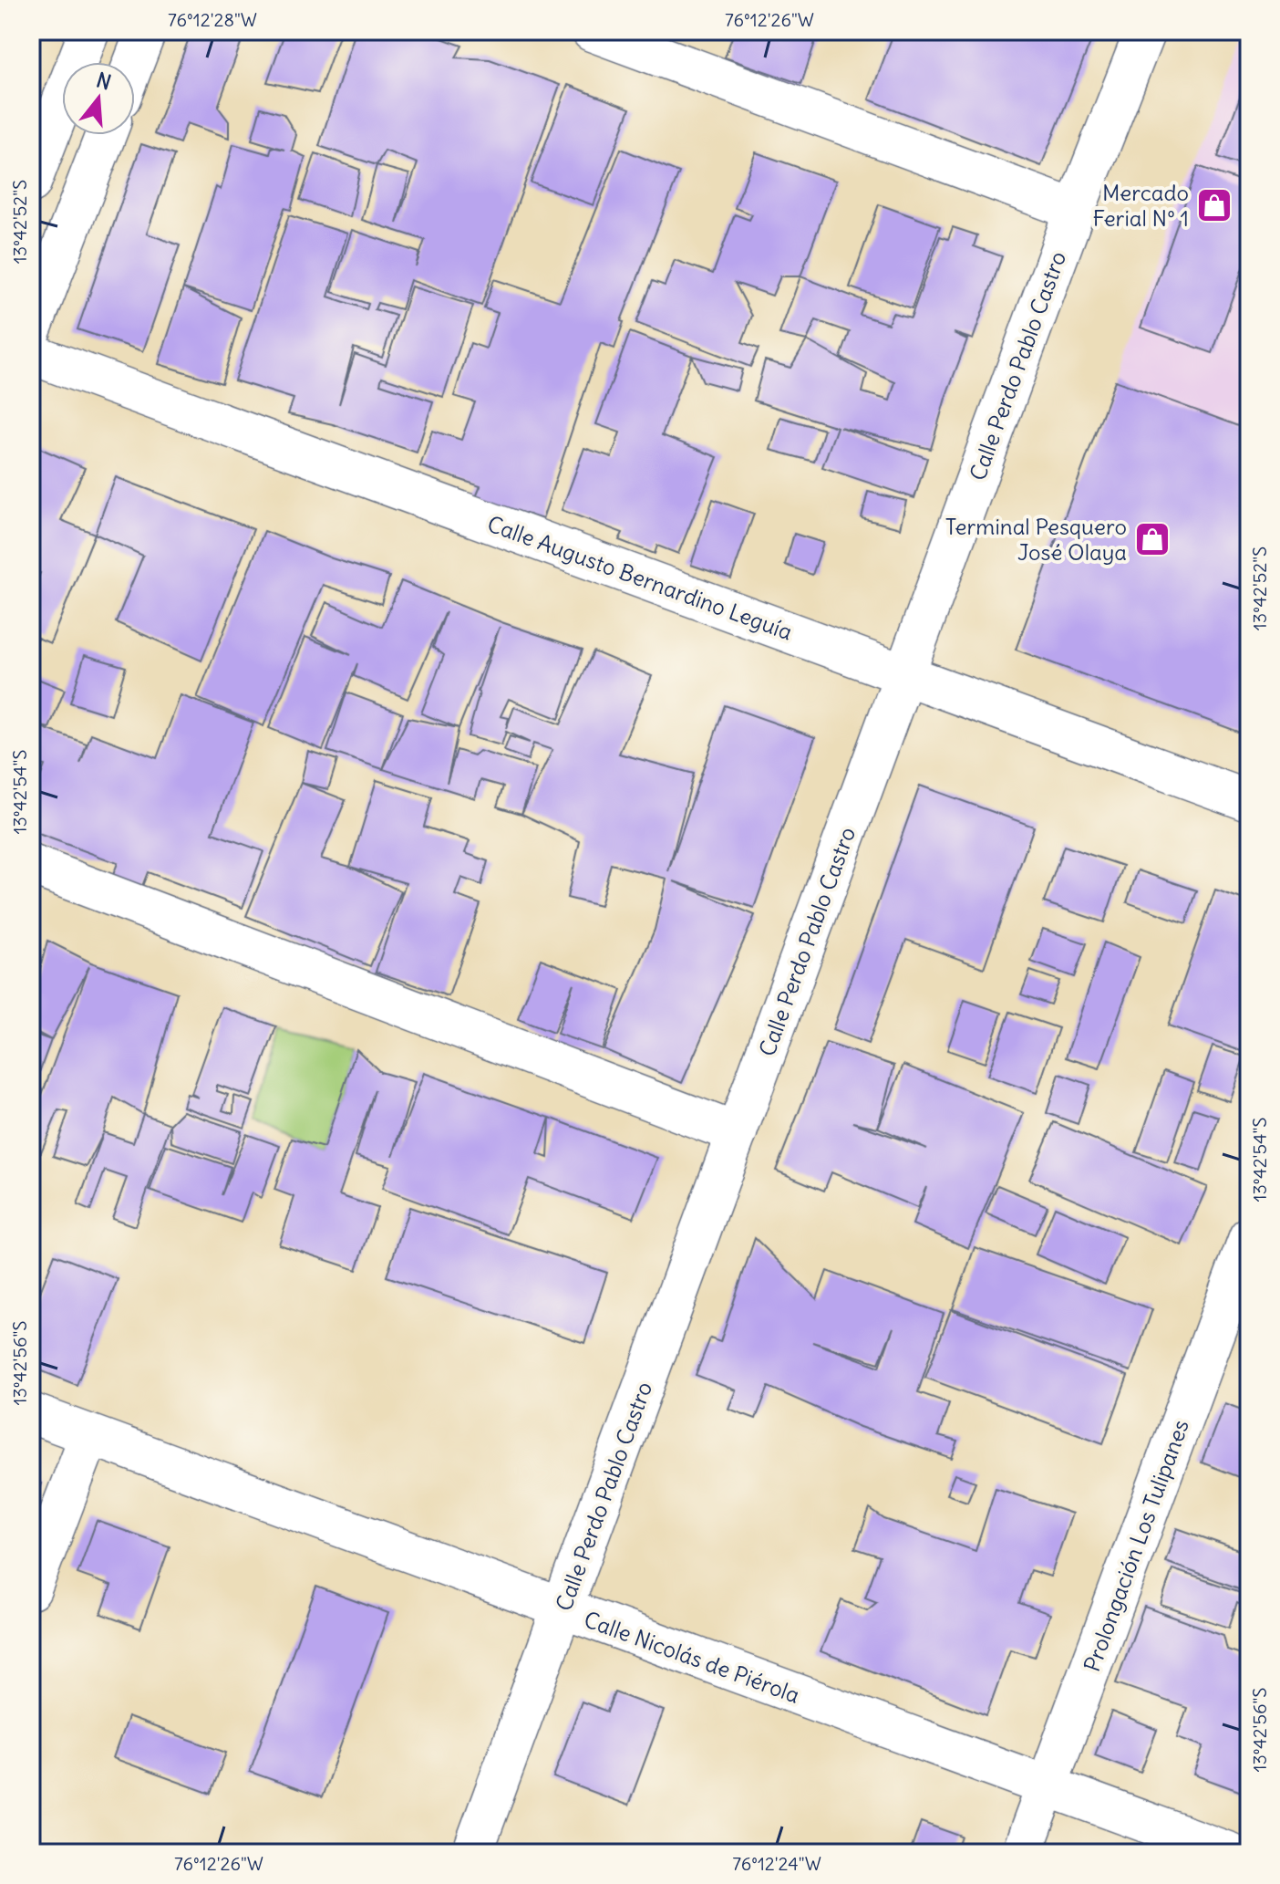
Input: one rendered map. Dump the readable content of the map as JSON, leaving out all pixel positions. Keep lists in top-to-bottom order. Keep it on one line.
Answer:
{"streets":{"street":["Calle Perdo Pablo Castro","Calle Augusto Bernardino Leguía","Prolongación Los Tulipanes","Calle Nicolás de Piérola"]},"crossings":[["Calle Perdo Pablo Castro","Calle Augusto Bernardino Leguía"],["Calle Perdo Pablo Castro","Calle Nicolás de Piérola"],["Prolongación Los Tulipanes","Calle Nicolás de Piérola"]],"places":{"shop":["Mercado Ferial Nº 1","Terminal Pesquero José Olaya"]},"north":"top","coordinates":["76°12'28\"W","76°12'26\"W","13°42'52\"S","13°42'54\"S","13°42'56\"S","76°12'24\"W"]}
